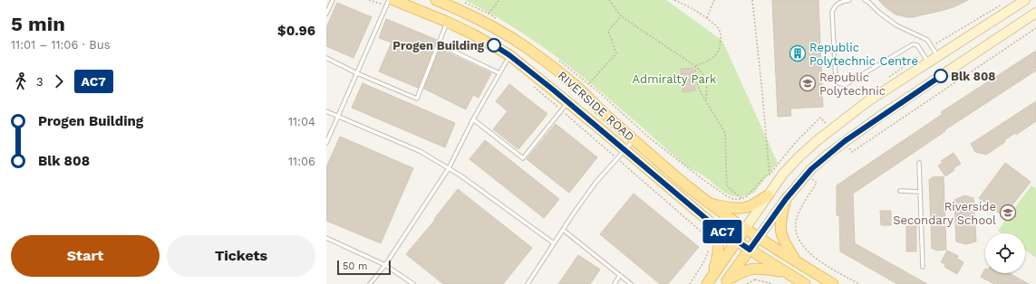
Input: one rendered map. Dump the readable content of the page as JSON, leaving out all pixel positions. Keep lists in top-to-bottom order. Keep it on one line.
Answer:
{"streets":{"main road":["RIVERSIDE ROAD"]},"parks":["Admiralty Park"],"places":{"other":["Progen Building","Blk 808"],"building":["Republic Polytechnic Centre"],"school or university":["Republic Polytechnic","Riverside Secondary School"]},"lines":["bus line AC7"],"scale_bar":"50 m","page":{"heading":["5 min","11:01 – 11:06 · Bus","$0.96"],"on_map":"AC7","legs":["3","AC7"],"list":[{"name":"Progen Building","value":"11:04"},{"name":"Blk 808","value":"11:06"}],"buttons":["Start","Tickets"],"scale":"50 m"}}
